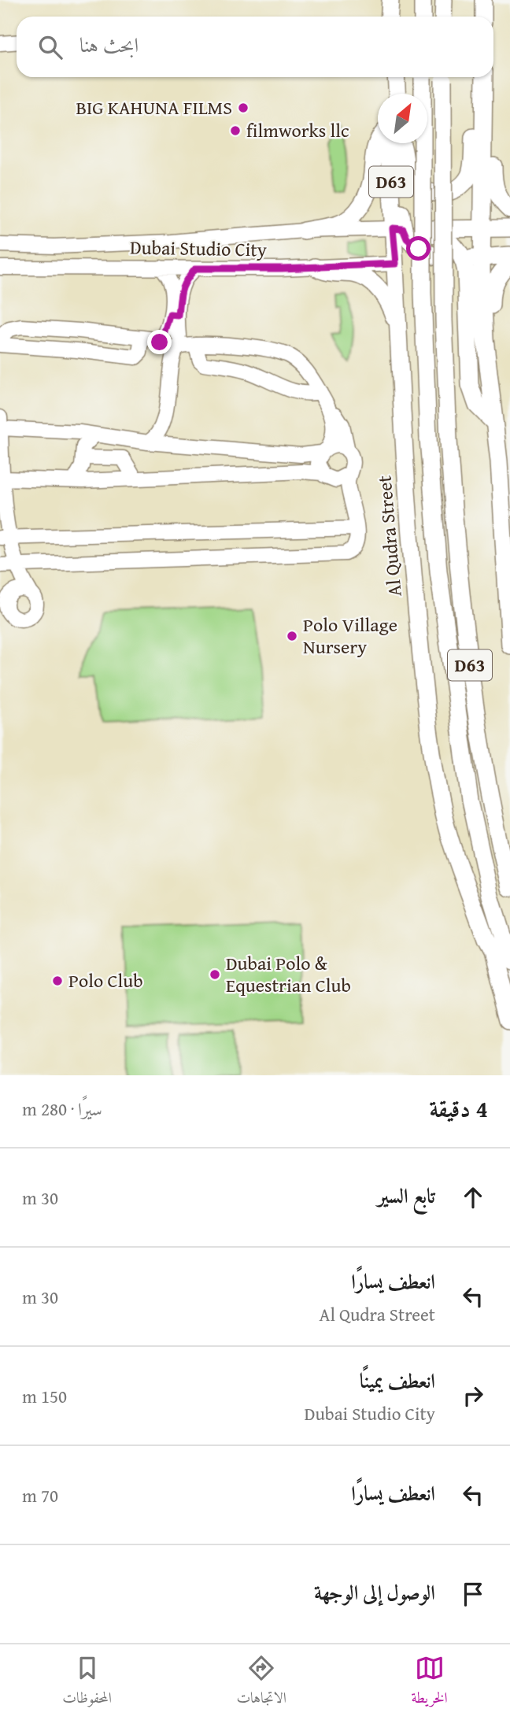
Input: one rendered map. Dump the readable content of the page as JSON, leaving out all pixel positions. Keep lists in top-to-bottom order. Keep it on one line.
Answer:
{"streets":{"main road":["D63","Al Qudra Street"],"street":["Dubai Studio City"]},"crossings":[["Dubai Studio City","Al Qudra Street"]],"places":["BIG KAHUNA FILMS","filmworks llc","Polo Village Nursery","Dubai Polo & Equestrian Club","Polo Club"],"north":"top right","page":{"search":"ابحث هنا","heading":["4 دقيقة","سيرًا · 280 m"],"list":[["تابع السير","30 m"],["انعطف يسارًا","Al Qudra Street","30 m"],["انعطف يمينًا","Dubai Studio City","150 m"],["انعطف يسارًا","70 m"],"الوصول إلى الوجهة"],"nav":["الخريطة","الاتجاهات","المحفوظات"]}}
